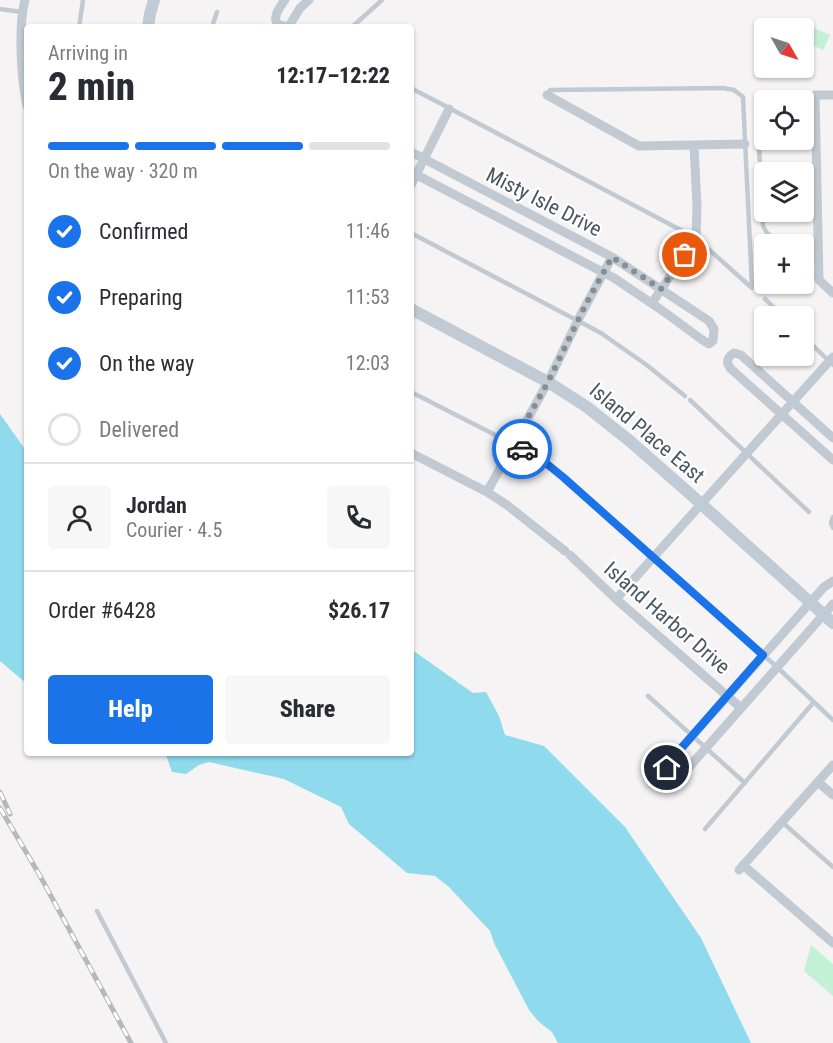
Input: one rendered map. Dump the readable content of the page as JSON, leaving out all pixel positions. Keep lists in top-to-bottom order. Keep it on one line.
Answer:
{"streets":{"street":["Misty Isle Drive","Island Place East","Island Harbor Drive"]},"north":"bottom right","page":{"map_buttons":["+","−"],"heading":["2 min","Arriving in","12:17–12:22"],"panel":["Jordan","Courier · 4.5","Order #6428","$26.17"],"bar":"On the way · 320 m","list":[["Confirmed","11:46"],["Preparing","11:53"],["On the way","12:03"],"Delivered"],"buttons":["Help","Share"]}}
